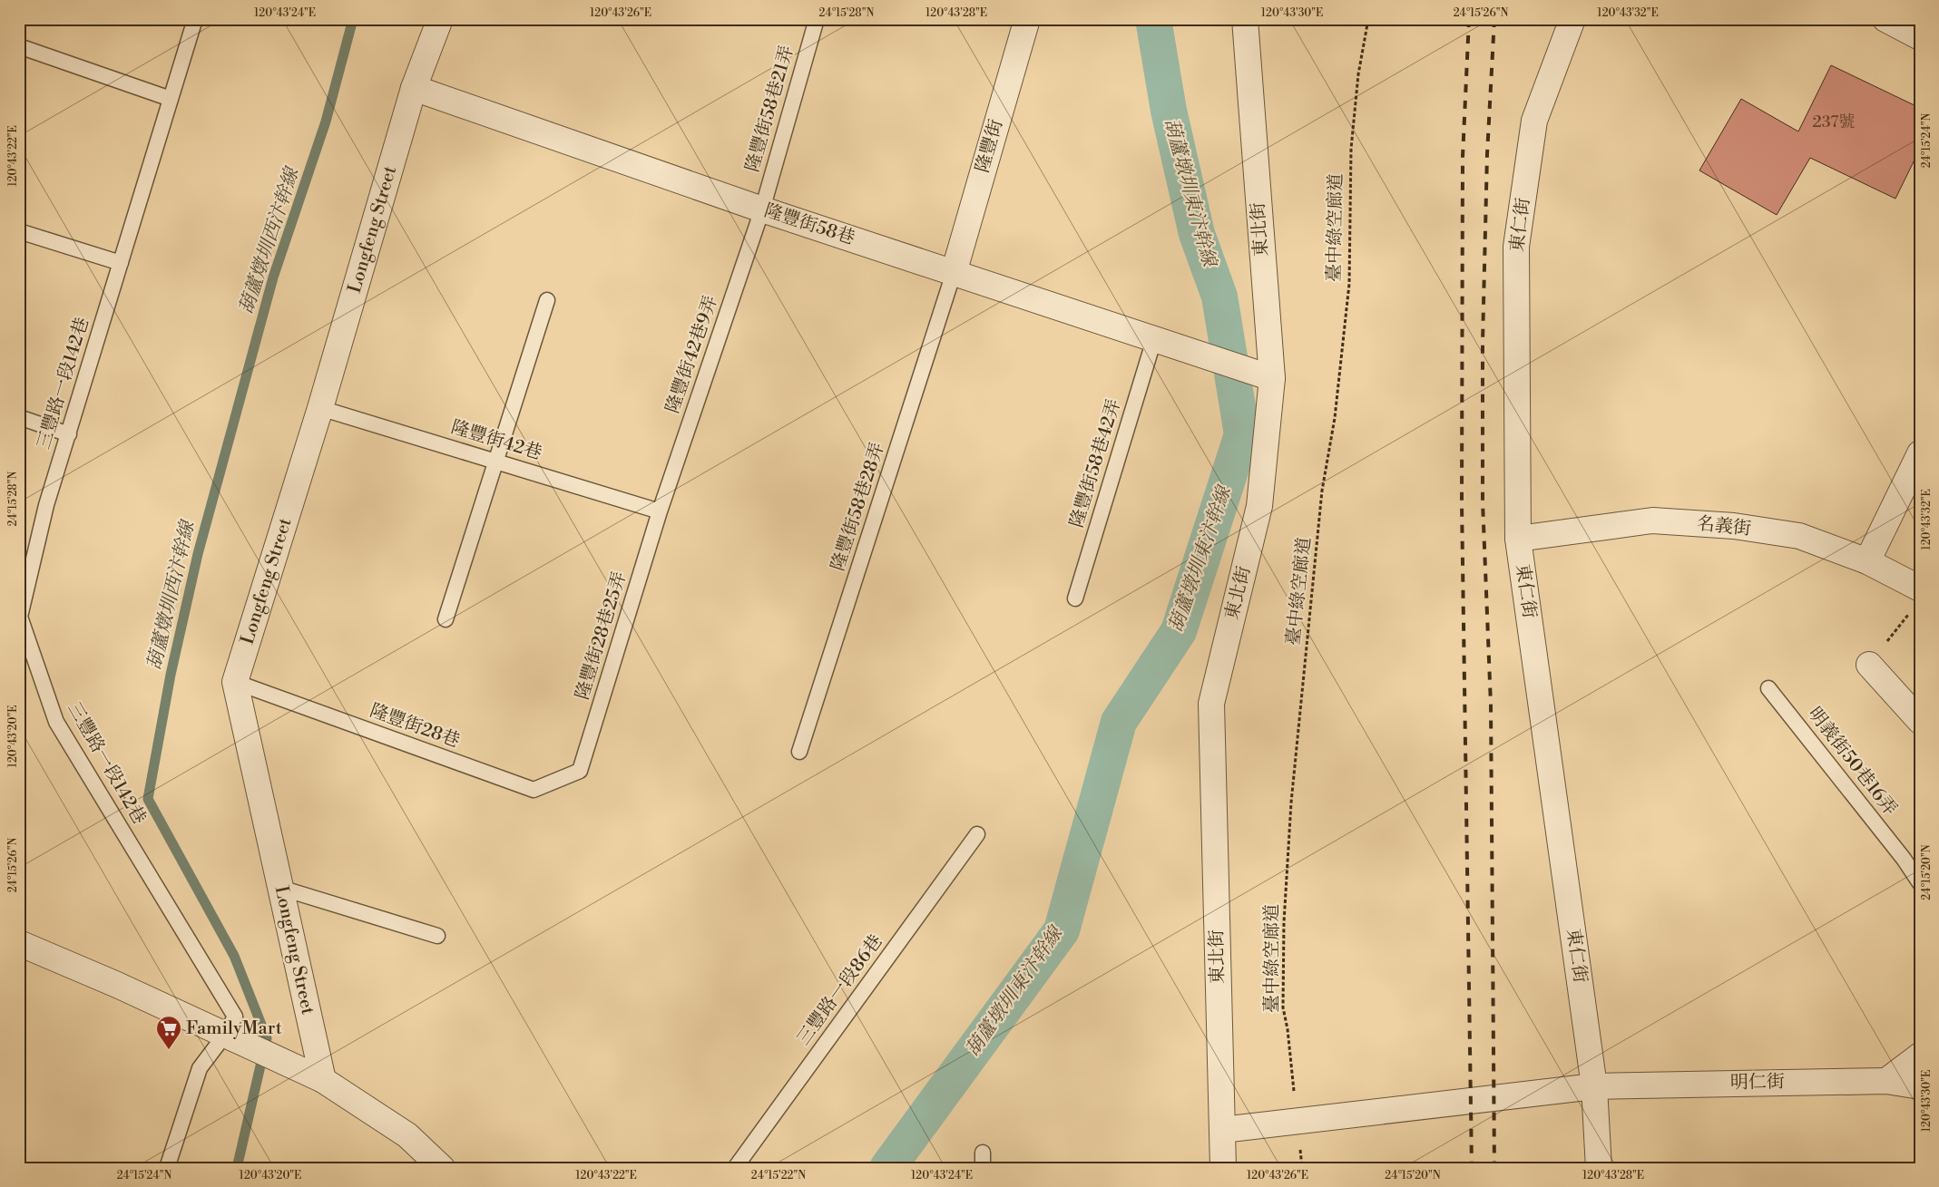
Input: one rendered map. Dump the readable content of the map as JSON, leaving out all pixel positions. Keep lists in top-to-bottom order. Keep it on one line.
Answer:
{"streets":{"street":["隆豐街","隆豐街58巷","東仁街","Longfeng Street","東北街","名義街","明仁街"],"lane":["隆豐街58巷21弄","隆豐街42巷9弄","三豐路一段142巷","隆豐街42巷","隆豐街58巷42弄","隆豐街58巷28弄","隆豐街28巷25弄","隆豐街28巷","明義街50巷16弄","三豐路一段86巷"],"path":["臺中綠空廊道"]},"crossings":[["隆豐街58巷21弄","隆豐街58巷"],["隆豐街58巷21弄","隆豐街42巷9弄"],["隆豐街","隆豐街58巷"],["隆豐街","隆豐街58巷28弄"],["隆豐街58巷","Longfeng Street"],["隆豐街58巷","東北街"],["隆豐街58巷","隆豐街42巷9弄"],["隆豐街58巷","隆豐街58巷42弄"],["隆豐街58巷","隆豐街58巷28弄"],["東仁街","名義街"],["東仁街","明仁街"],["臺中綠空廊道","明仁街"],["Longfeng Street","隆豐街42巷"],["Longfeng Street","隆豐街28巷"],["東北街","明仁街"],["隆豐街42巷9弄","隆豐街42巷"],["隆豐街42巷9弄","隆豐街28巷25弄"],["隆豐街42巷","隆豐街28巷25弄"],["隆豐街28巷25弄","隆豐街28巷"]],"water":["葫蘆墩圳東汴幹線","葫蘆燉圳西汴幹線"],"places":{"supermarket":["FamilyMart"]},"house_numbers":["237號"],"coordinates":["120°43'24\"E","120°43'26\"E","24°15'28\"N","120°43'28\"E","120°43'30\"E","24°15'26\"N","120°43'32\"E","24°15'24\"N","120°43'22\"E","120°43'20\"E","24°15'20\"N","24°15'22\"N"]}
